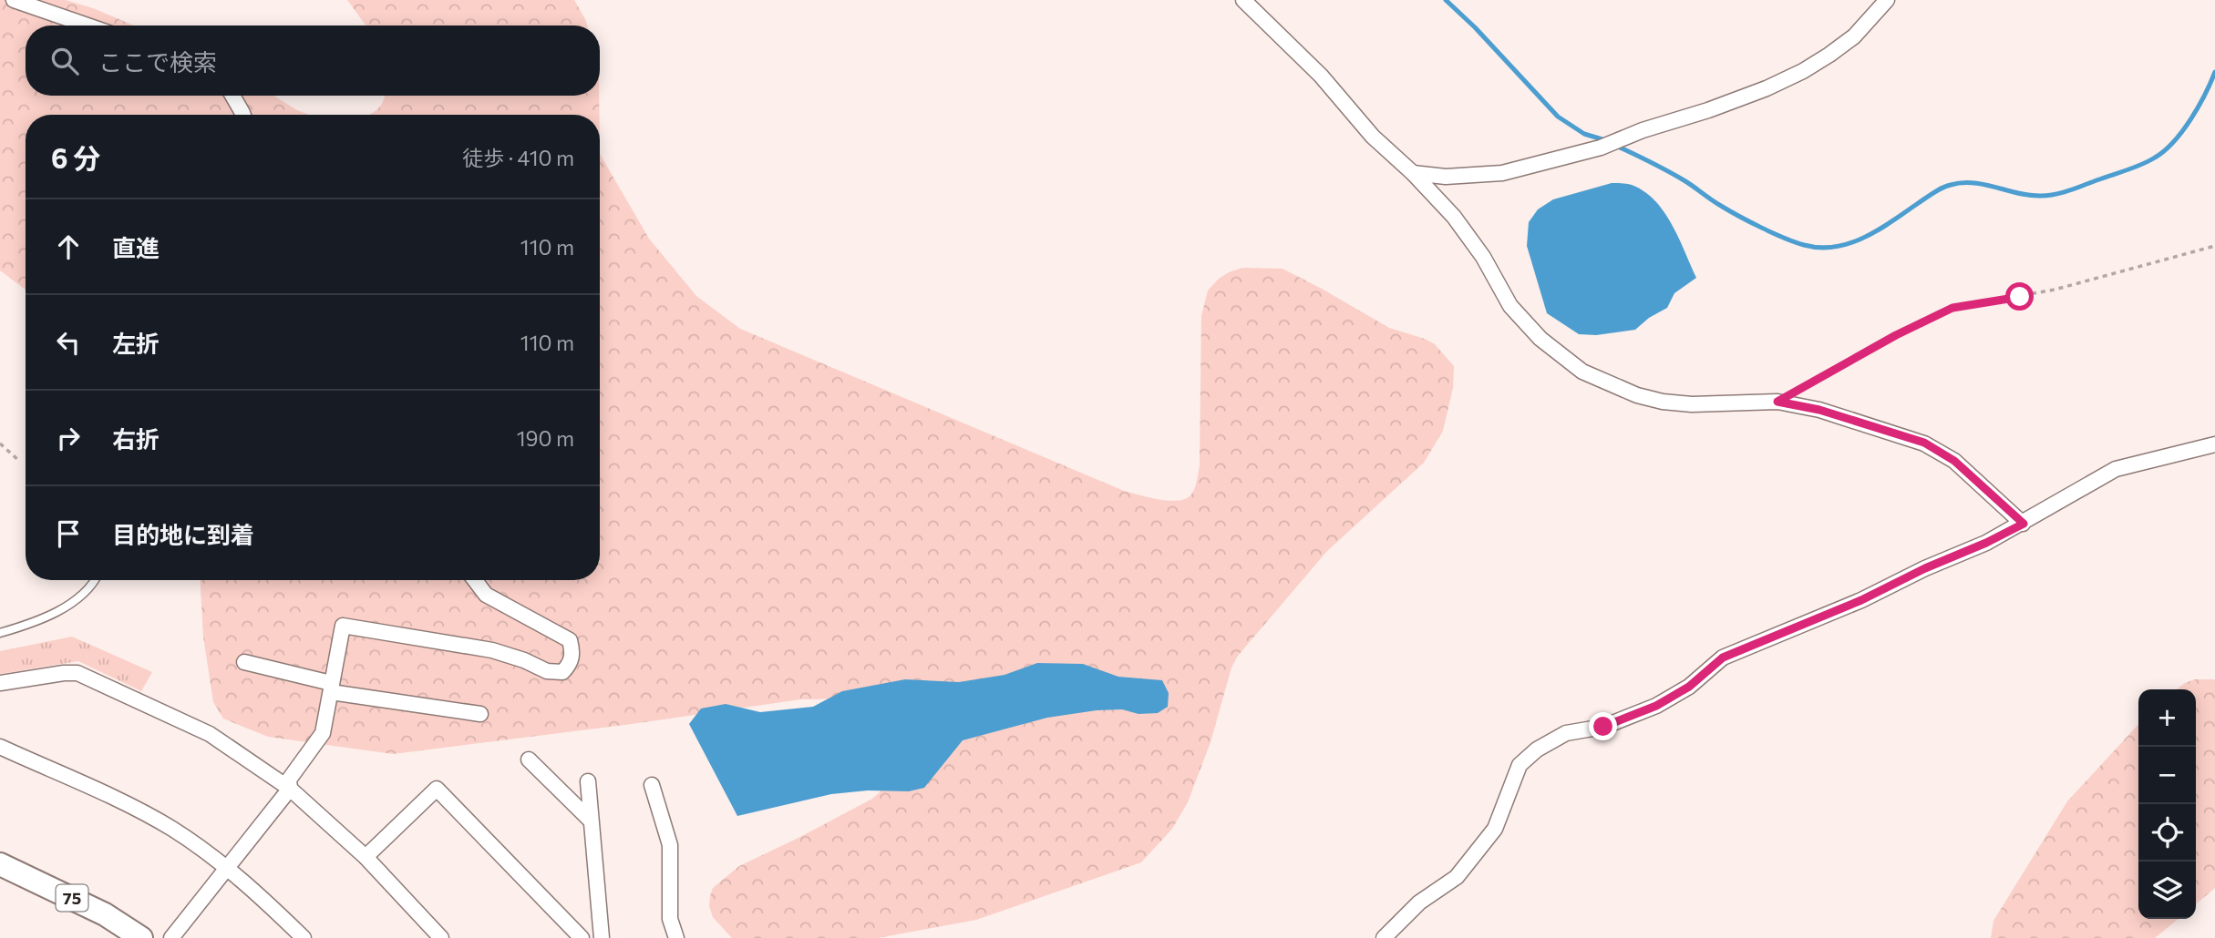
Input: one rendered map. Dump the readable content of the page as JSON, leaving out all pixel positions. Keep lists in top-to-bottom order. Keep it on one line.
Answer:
{"streets":{"main road":["75"]},"page":{"search":"ここで検索","heading":["6 分","徒歩 · 410 m"],"list":[["直進","110 m"],["左折","110 m"],["右折","190 m"],"目的地に到着"],"map_buttons":["+","−"]}}
